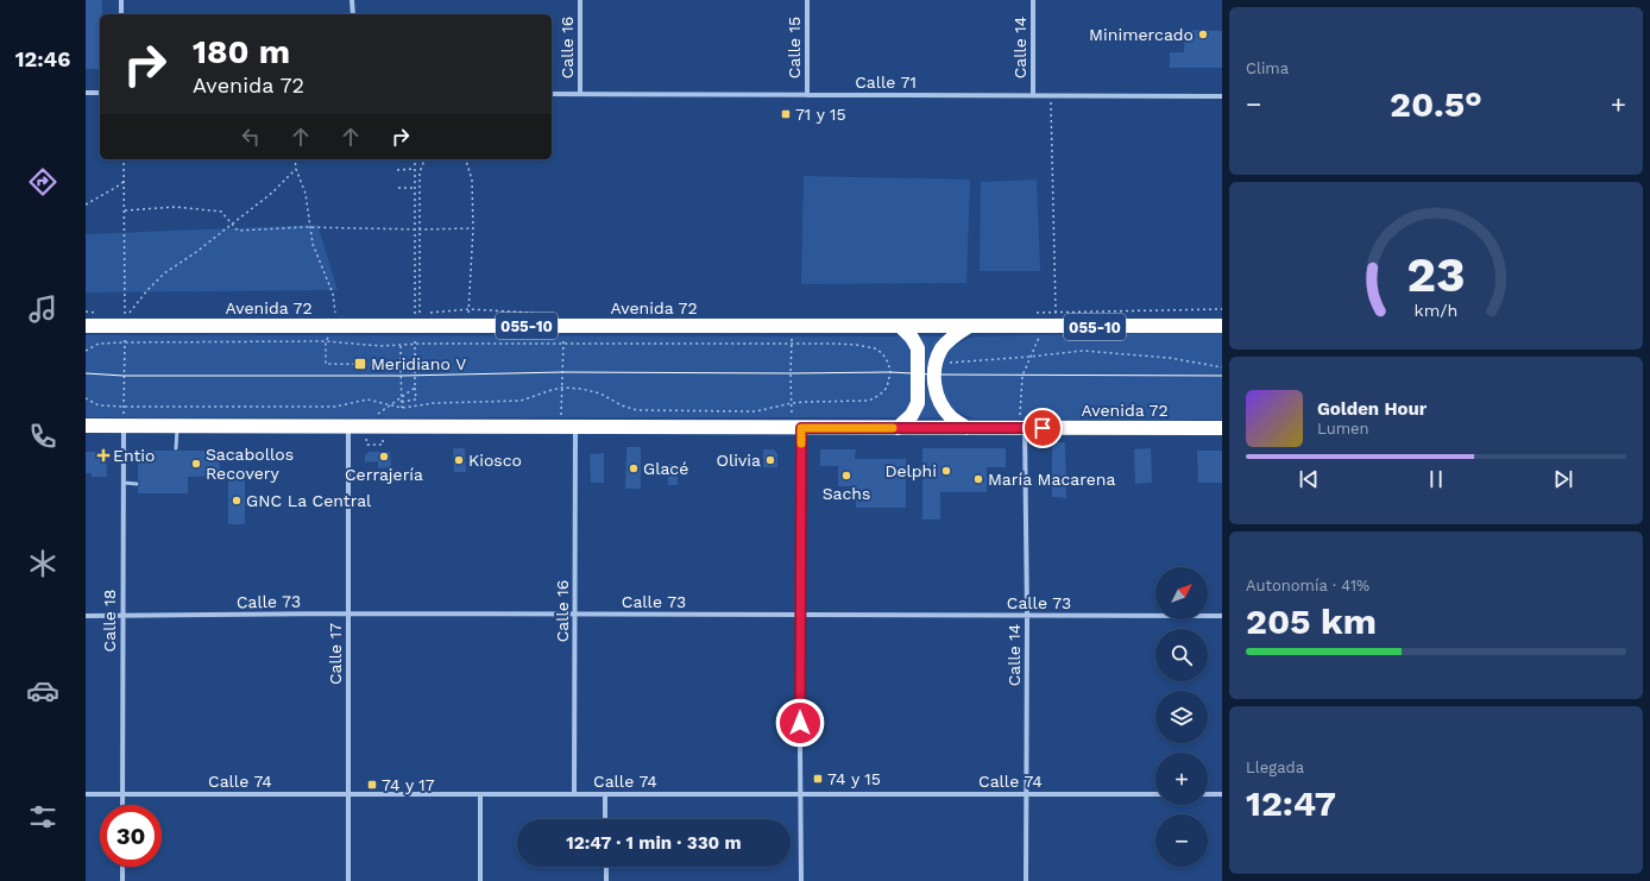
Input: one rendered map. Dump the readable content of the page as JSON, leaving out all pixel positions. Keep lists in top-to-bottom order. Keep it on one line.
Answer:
{"streets":{"highway":["Avenida 72","055-10"],"street":["Calle 16","Calle 15","Calle 14","Calle 71","Calle 73","Calle 18","Calle 17","Calle 74"]},"crossings":[["Calle 16","Calle 71"],["Calle 16","Avenida 72"],["Calle 16","Calle 73"],["Calle 16","Calle 74"],["Calle 15","Calle 71"],["Calle 14","Calle 71"],["Calle 14","Avenida 72"],["Calle 14","Calle 73"],["Calle 14","Calle 74"],["Avenida 72","Calle 18"],["Avenida 72","Calle 17"],["Calle 73","Calle 18"],["Calle 73","Calle 17"],["Calle 18","Calle 74"],["Calle 17","Calle 74"]],"places":{"other":["Minimercado","Cerrajería","Kiosco","Olivia","Sacabollos Recovery","Glacé","Delphi","Sachs","María Macarena","GNC La Central"],"transit":["71 y 15","Meridiano V","74 y 15","74 y 17"],"health":["Entio"]},"north":"top right","page":{"tabs":"12:46","tile":["Clima",["Autonomía · 41%","205 km"],["Llegada","12:47"]],"turn":["180 m","Avenida 72"],"heat":["−","20.5°","+"],"song":["Golden Hour","Lumen"],"map_buttons":["+","−"],"limit":"30","trip":"12:47 · 1 min · 330 m","gauge":["23","km/h"]}}
